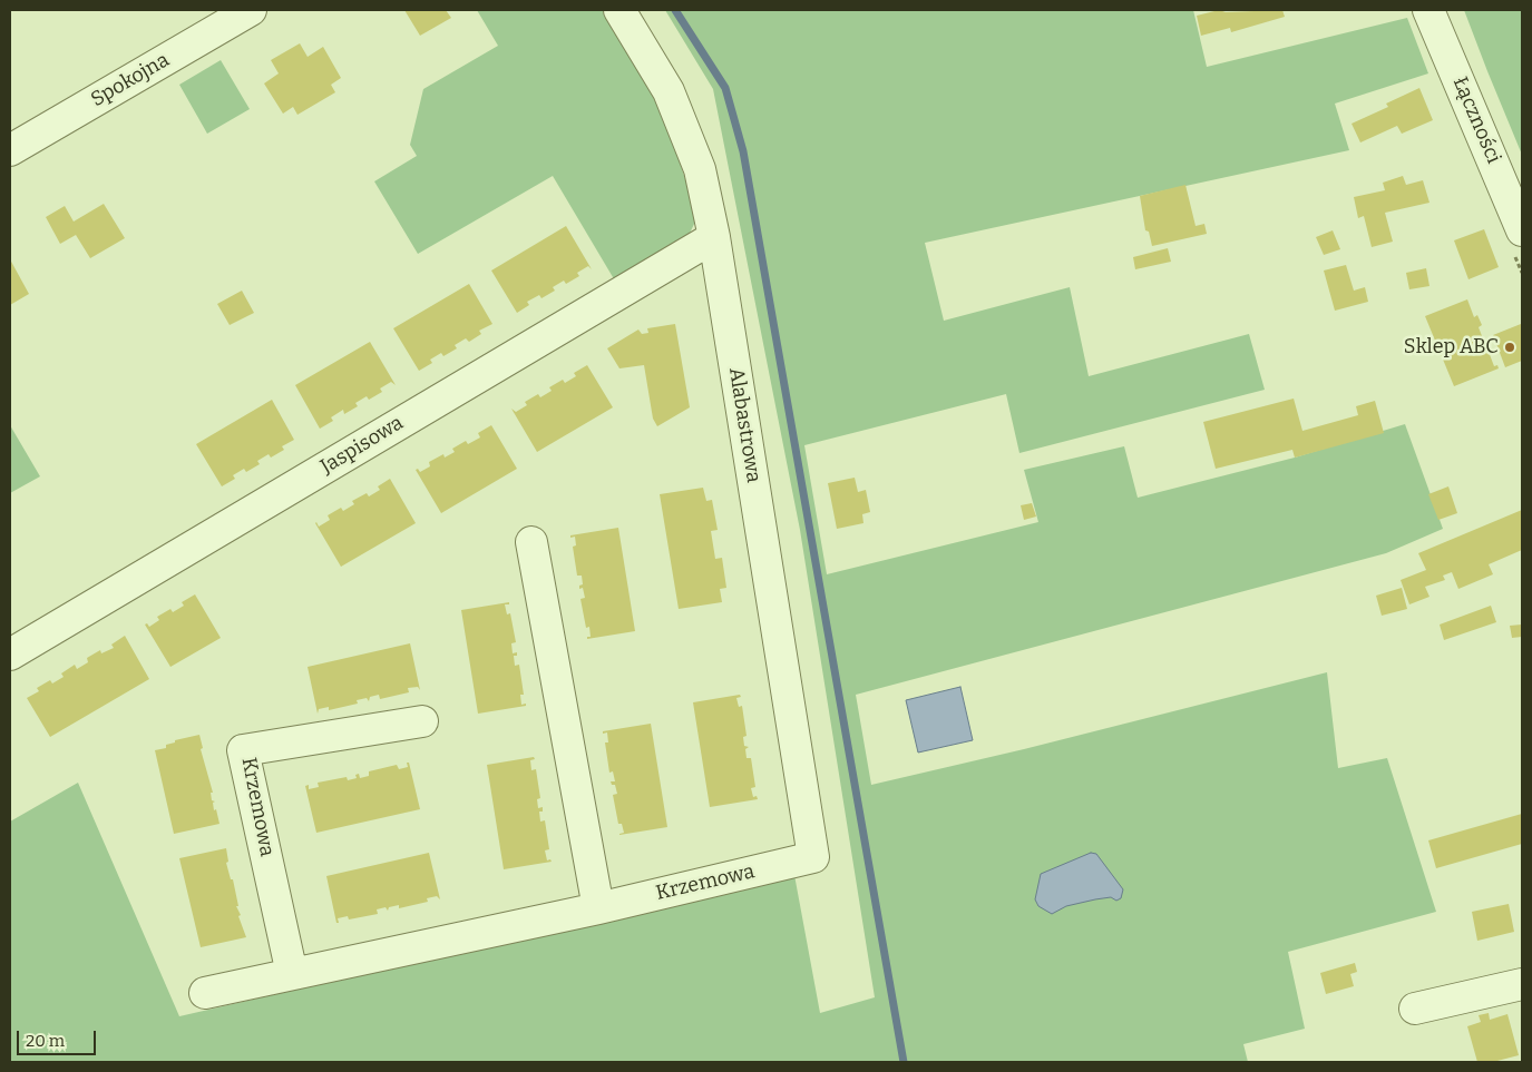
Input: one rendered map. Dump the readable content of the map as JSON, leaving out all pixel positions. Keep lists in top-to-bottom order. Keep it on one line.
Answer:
{"streets":{"street":["Spokojna","Łączności","Alabastrowa","Jaspisowa","Krzemowa"]},"crossings":[["Alabastrowa","Jaspisowa"],["Alabastrowa","Krzemowa"]],"places":["Sklep ABC"],"scale_bar":"20 m"}
